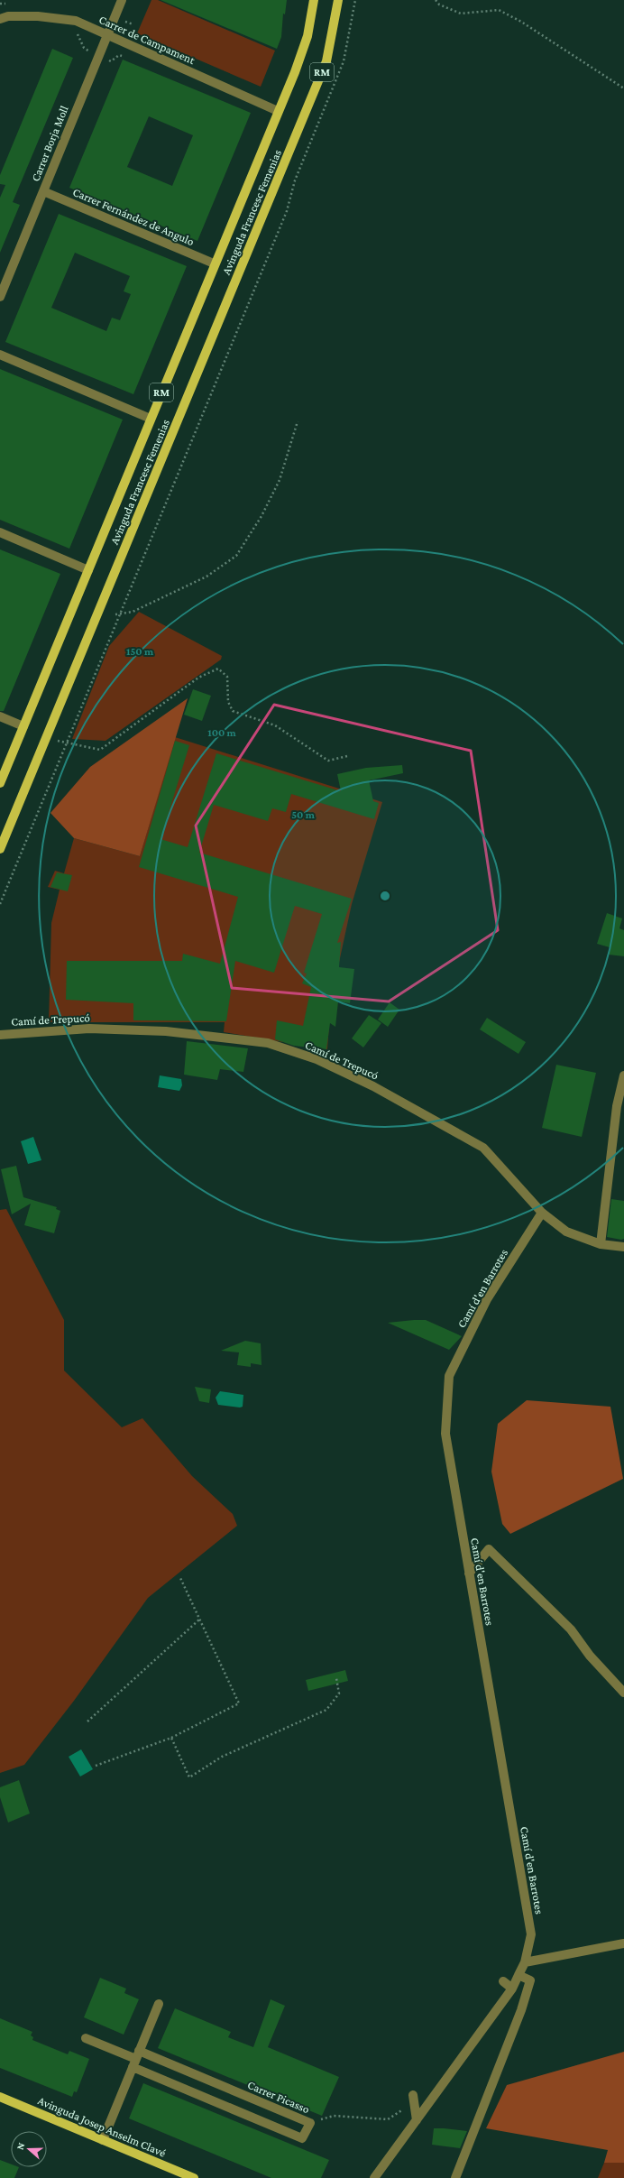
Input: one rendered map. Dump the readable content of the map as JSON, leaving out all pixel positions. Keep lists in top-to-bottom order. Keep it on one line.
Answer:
{"streets":{"main road":["RM","Avinguda Francesc Femenias","Avinguda Josep Anselm Clavé"],"street":["Carrer de Campament","Carrer Borja Moll","Carrer Fernández de Angulo","Camí de Trepucó","Camí d'en Barrotes","Carrer Picasso"]},"crossings":[["Carrer de Campament","Carrer Borja Moll"],["Carrer de Campament","Avinguda Francesc Femenias"],["Carrer Borja Moll","Carrer Fernández de Angulo"],["Avinguda Francesc Femenias","Carrer Fernández de Angulo"],["Camí de Trepucó","Camí d'en Barrotes"]],"north":"left","rings":["150 m","100 m","50 m"]}
